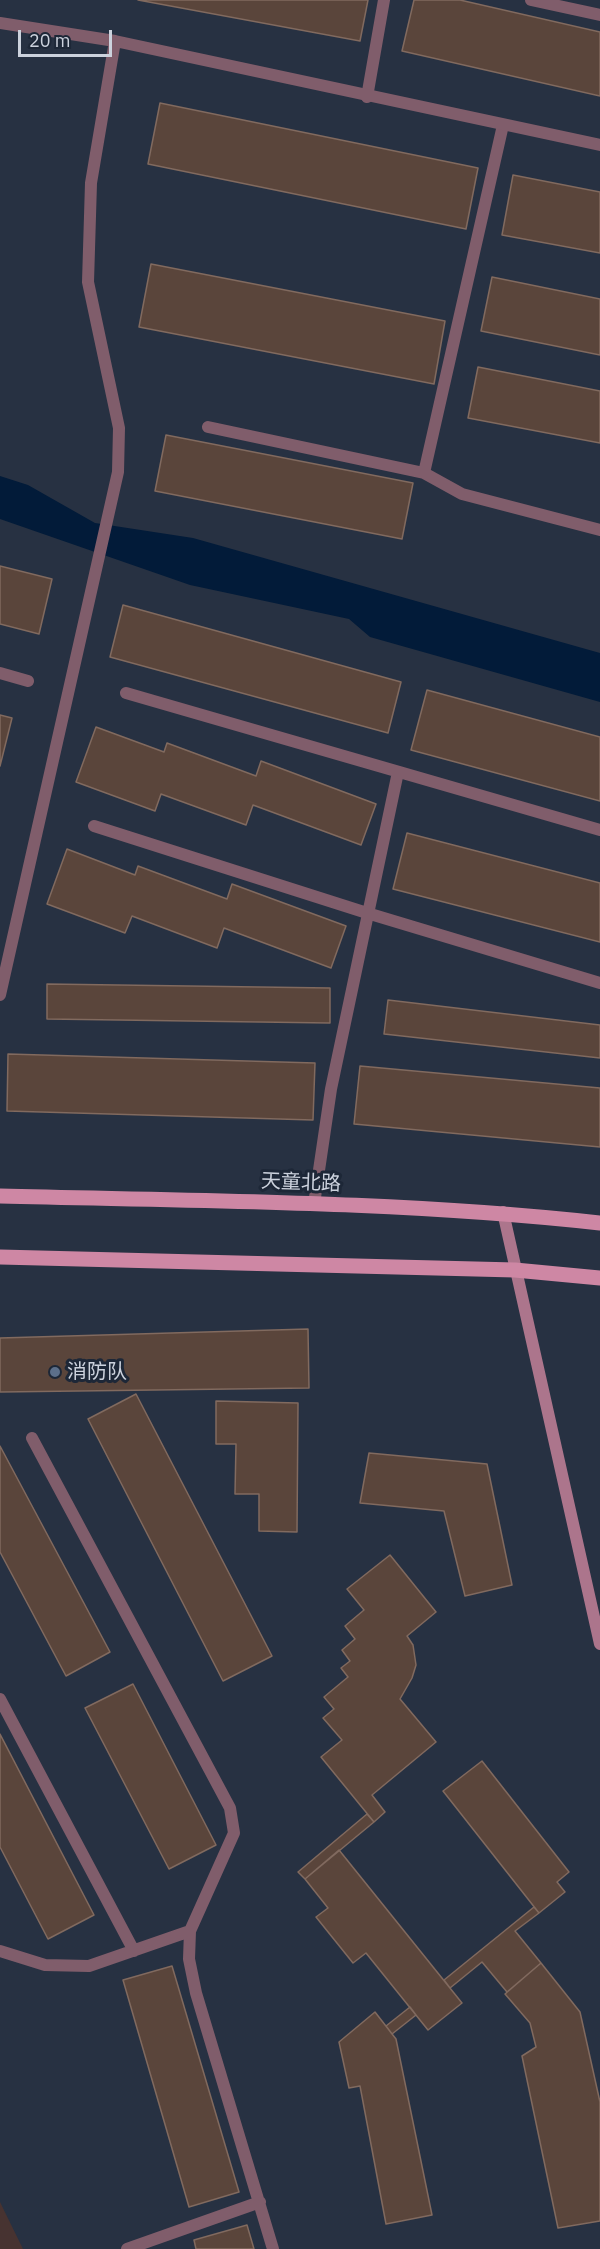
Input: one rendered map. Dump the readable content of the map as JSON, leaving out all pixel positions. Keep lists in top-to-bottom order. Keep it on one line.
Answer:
{"streets":{"main road":["天童北路"]},"places":["消防队"],"scale_bar":"20 m"}
